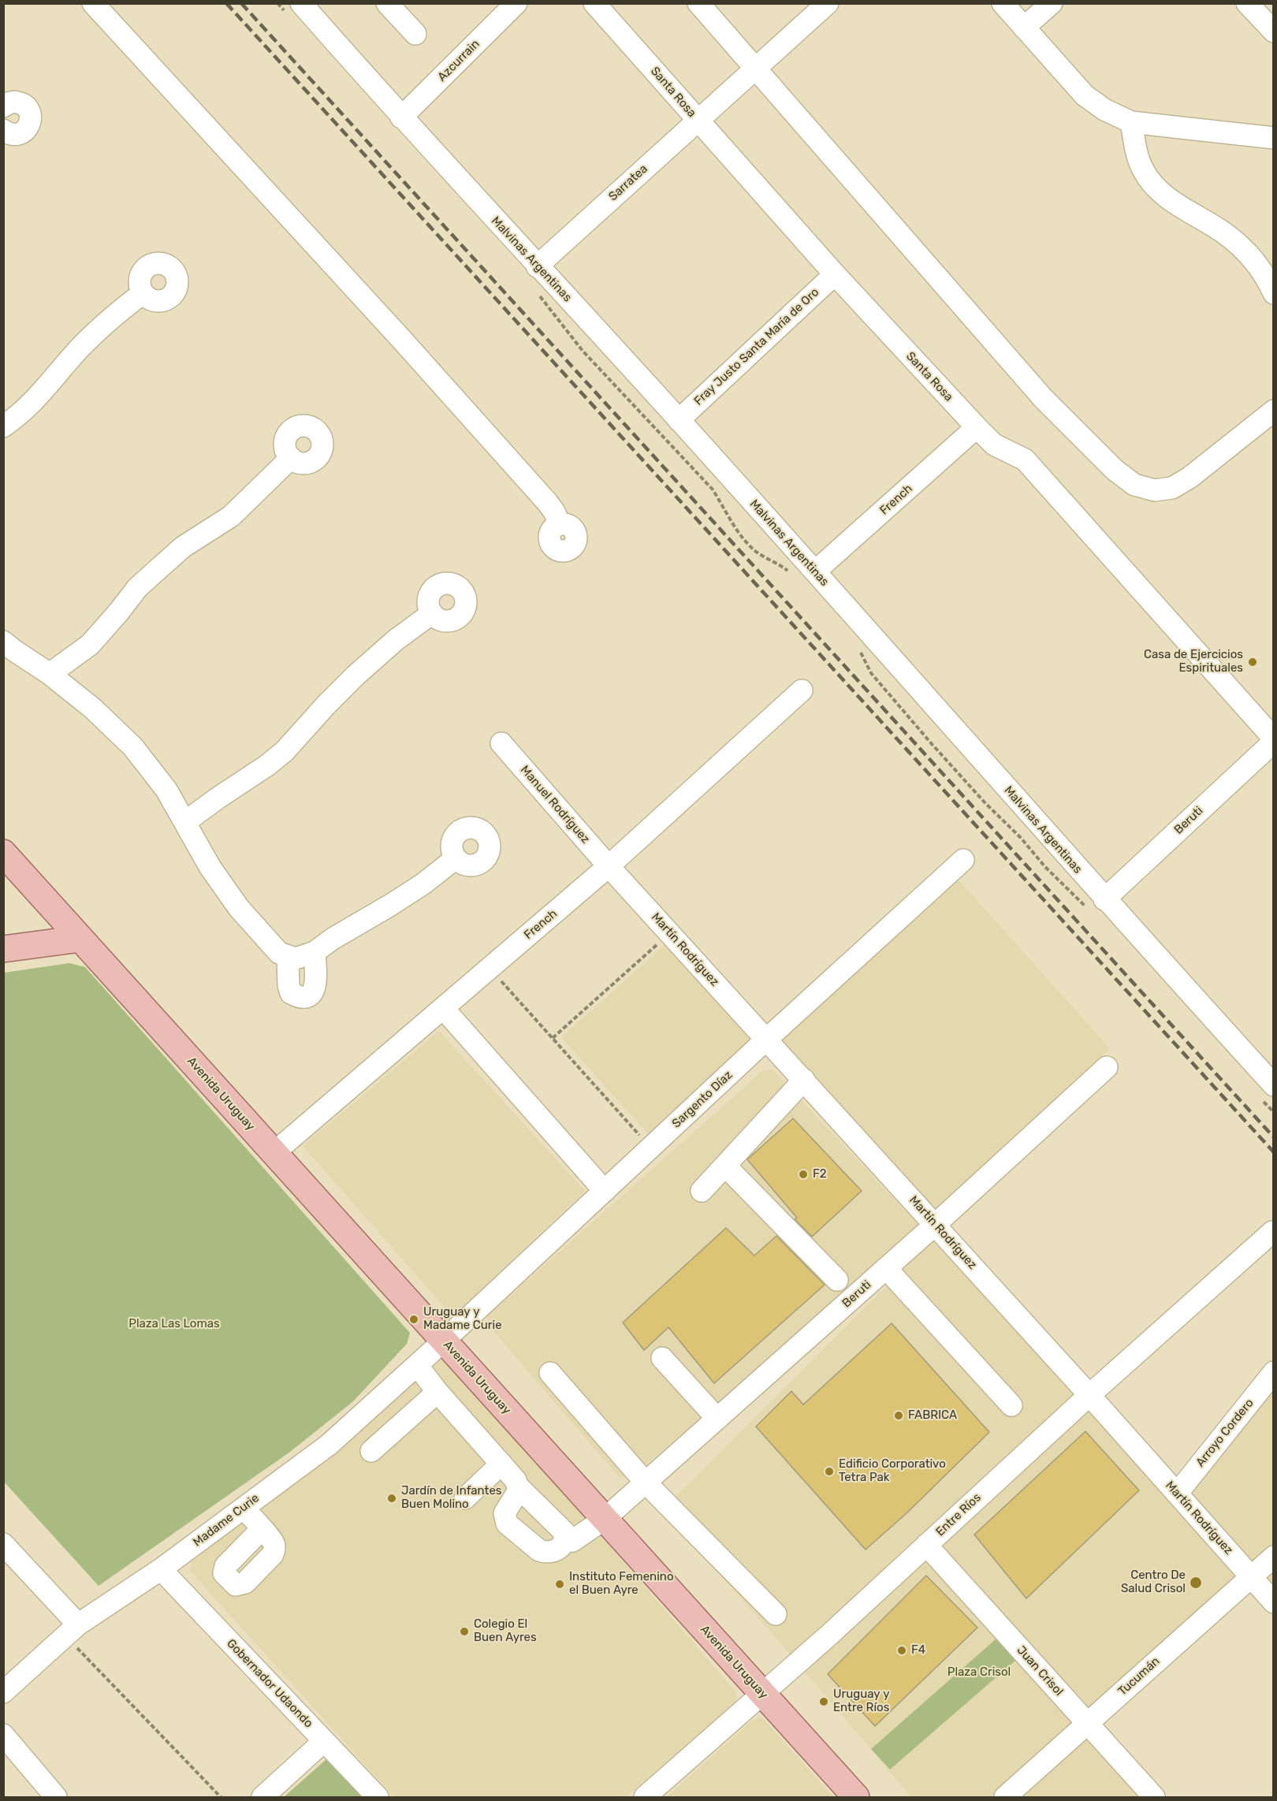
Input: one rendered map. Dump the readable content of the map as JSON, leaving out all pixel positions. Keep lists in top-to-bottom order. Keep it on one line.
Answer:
{"streets":{"main road":["Avenida Uruguay"],"street":["Azcurrain","Santa Rosa","Sarratea","Malvinas Argentinas","Fray Justo Santa María de Oro","French","Manuel Rodríguez","Beruti","Martín Rodríguez","Sargento Díaz","Arroyo Cordero","Entre Ríos","Madame Curie","Juan Crisol","Tucumán","Gobernador Udaondo"]},"crossings":[["Azcurrain","Malvinas Argentinas"],["Santa Rosa","Sarratea"],["Santa Rosa","Fray Justo Santa María de Oro"],["Santa Rosa","French"],["Santa Rosa","Beruti"],["Sarratea","Malvinas Argentinas"],["Malvinas Argentinas","Fray Justo Santa María de Oro"],["Malvinas Argentinas","French"],["Malvinas Argentinas","Beruti"],["French","Manuel Rodríguez"],["French","Martín Rodríguez"],["French","Avenida Uruguay"],["Manuel Rodríguez","Martín Rodríguez"],["Beruti","Martín Rodríguez"],["Beruti","Avenida Uruguay"],["Martín Rodríguez","Sargento Díaz"],["Martín Rodríguez","Arroyo Cordero"],["Martín Rodríguez","Entre Ríos"],["Martín Rodríguez","Tucumán"],["Avenida Uruguay","Sargento Díaz"],["Avenida Uruguay","Entre Ríos"],["Avenida Uruguay","Madame Curie"],["Sargento Díaz","Madame Curie"],["Entre Ríos","Juan Crisol"],["Madame Curie","Gobernador Udaondo"],["Juan Crisol","Tucumán"]],"parks":["Plaza Las Lomas","Plaza Crisol"],"places":["Casa de Ejercicios Espirituales","F2","Uruguay y Madame Curie","FABRICA","Edificio Corporativo Tetra Pak","Jardín de Infantes Buen Molino","Centro De Salud Crisol","Instituto Femenino el Buen Ayre","Colegio El Buen Ayres","F4","Uruguay y Entre Ríos"]}
